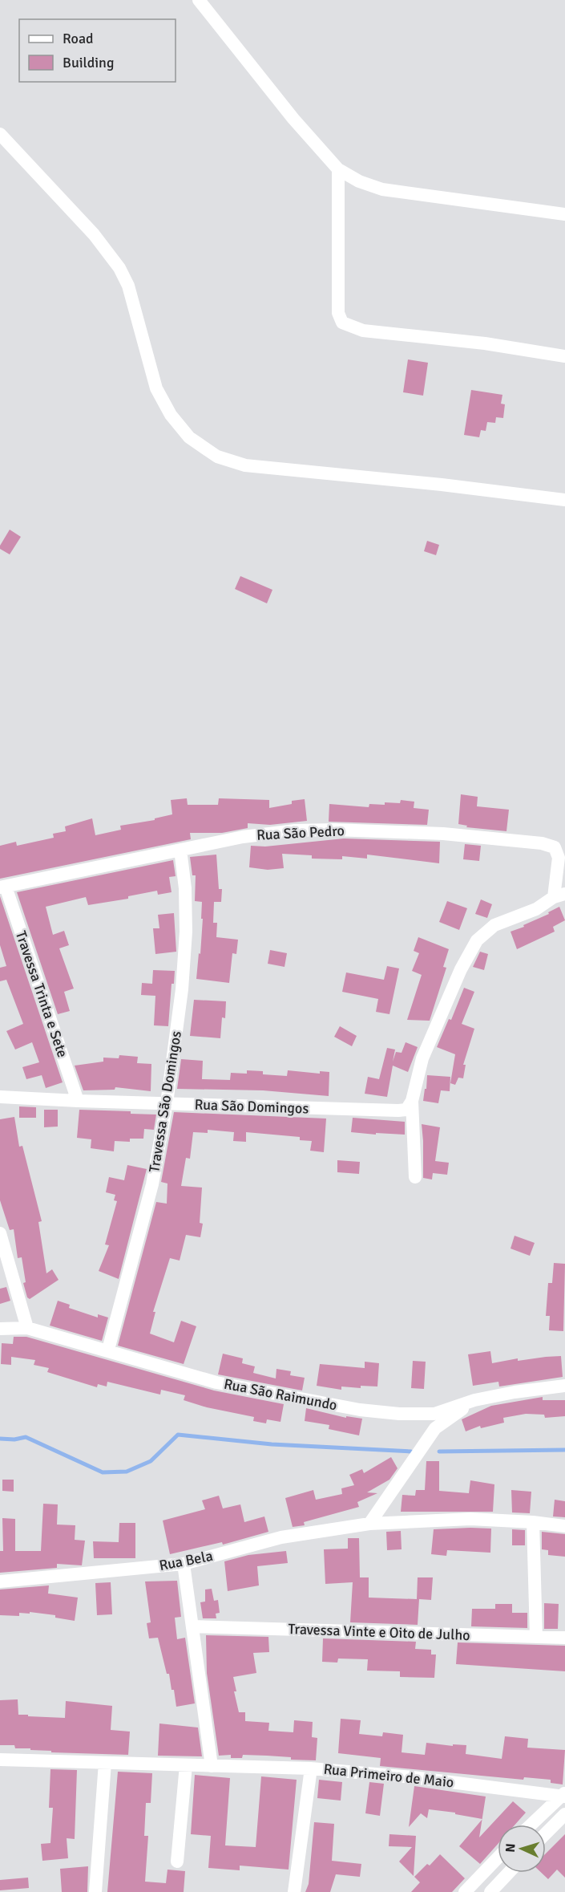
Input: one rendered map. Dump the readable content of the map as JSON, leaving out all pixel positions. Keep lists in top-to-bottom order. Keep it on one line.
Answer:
{"streets":{"street":["Rua São Pedro","Travessa Trinta e Sete","Travessa São Domingos","Rua São Domingos","Rua São Raimundo","Rua Bela","Travessa Vinte e Oito de Julho","Rua Primeiro de Maio"]},"crossings":[["Rua São Pedro","Travessa Trinta e Sete"],["Rua São Pedro","Travessa São Domingos"],["Travessa Trinta e Sete","Rua São Domingos"],["Travessa São Domingos","Rua São Domingos"],["Travessa São Domingos","Rua São Raimundo"]],"legend":["Road","Building"],"north":"left"}
